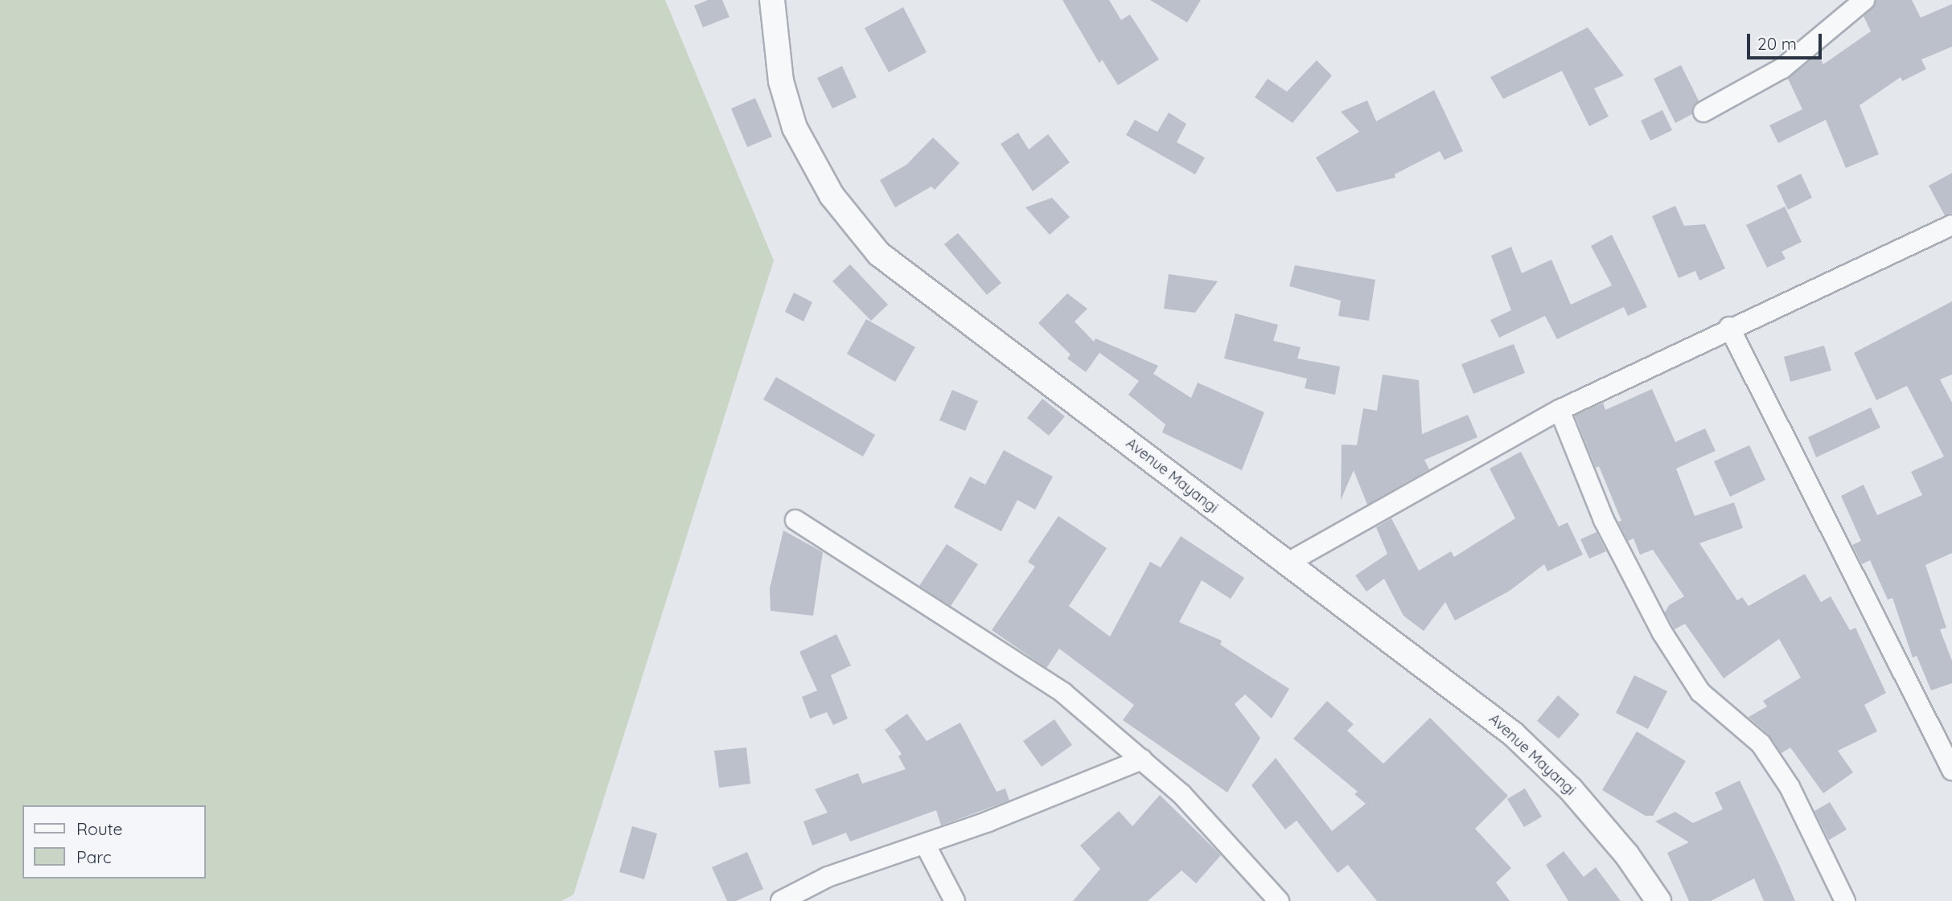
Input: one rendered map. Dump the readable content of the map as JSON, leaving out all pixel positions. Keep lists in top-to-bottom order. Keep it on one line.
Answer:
{"streets":{"street":["Avenue Mayangi"]},"legend":["Route","Parc"],"scale_bar":"20 m"}
